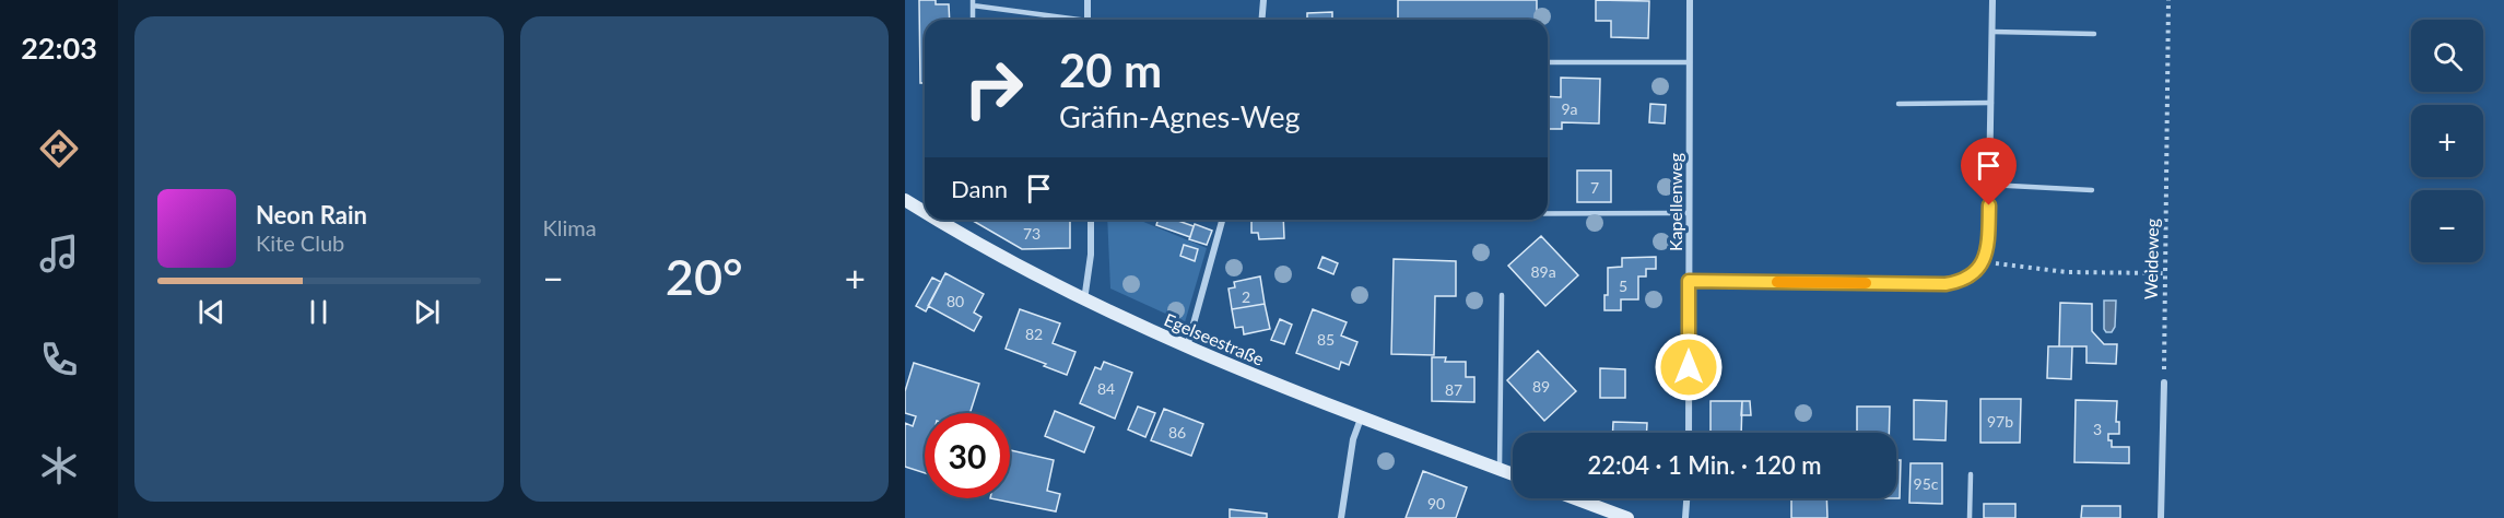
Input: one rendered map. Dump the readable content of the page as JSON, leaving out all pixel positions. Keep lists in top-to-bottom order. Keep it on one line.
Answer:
{"streets":{"street":["Kapellenweg","Egelseestraße"],"path":["Weideweg"]},"house_numbers":["9a","7","73","89a","5","2","80","82","85","89","84","87","97b","3","86","95c","90"],"page":{"tabs":"22:03","tile":"Klima","map_buttons":["+","−"],"turn":["20 m","Gräfin-Agnes-Weg"],"then":"Dann","song":["Neon Rain","Kite Club"],"heat":["−","20°","+"],"limit":"30","trip":"22:04 · 1 Min. · 120 m"}}
